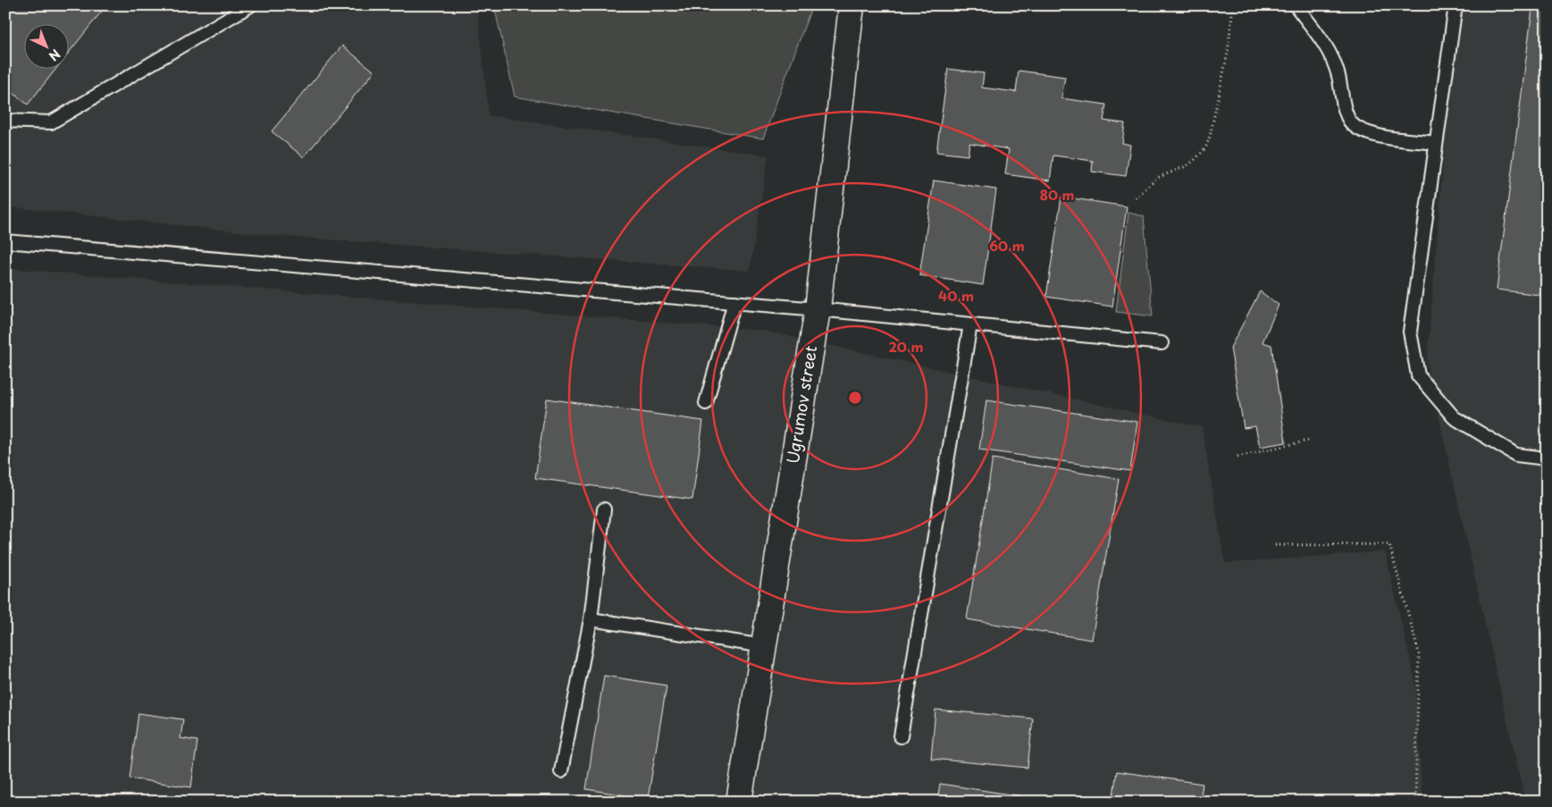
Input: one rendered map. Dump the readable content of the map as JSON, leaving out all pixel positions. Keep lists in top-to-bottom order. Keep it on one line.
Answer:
{"streets":{"street":["Ugrumov street"]},"north":"bottom right","rings":["80 m","60 m","40 m","20 m"]}
